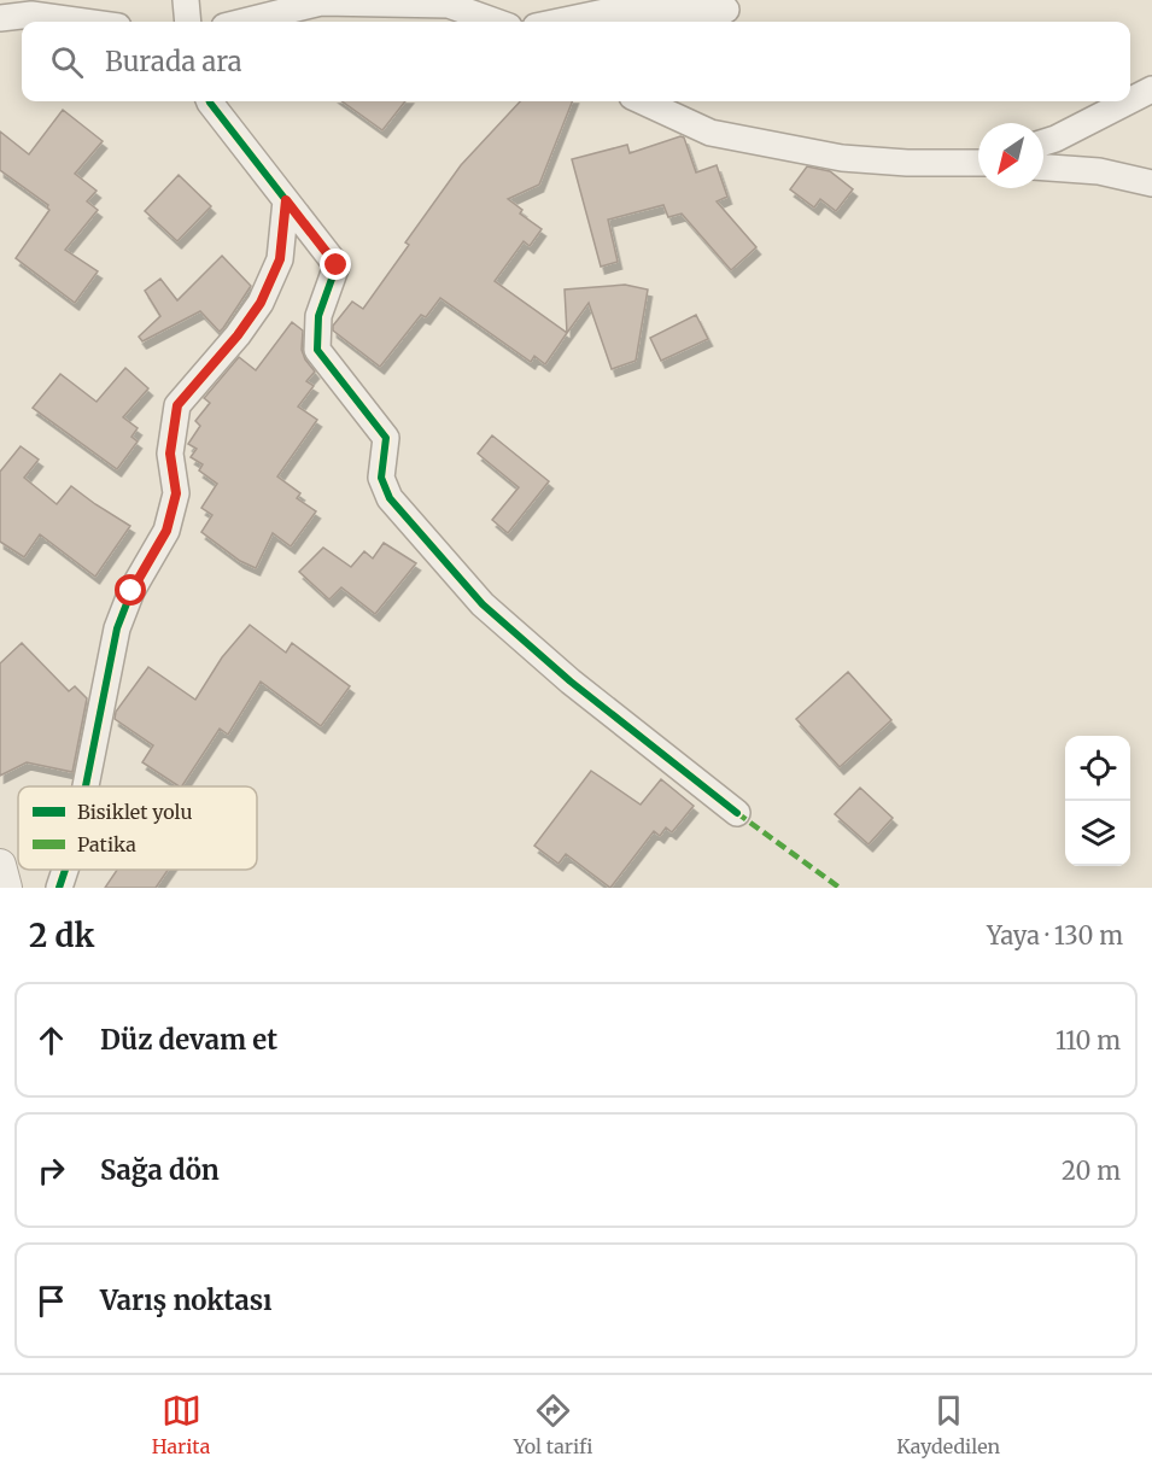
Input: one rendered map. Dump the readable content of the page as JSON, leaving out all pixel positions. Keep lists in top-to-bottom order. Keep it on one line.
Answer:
{"legend":["Bisiklet yolu","Patika"],"north":"bottom left","page":{"search":"Burada ara","heading":["2 dk","Yaya · 130 m"],"list":[["Düz devam et","110 m"],["Sağa dön","20 m"],"Varış noktası"],"nav":["Harita","Yol tarifi","Kaydedilen"]}}
